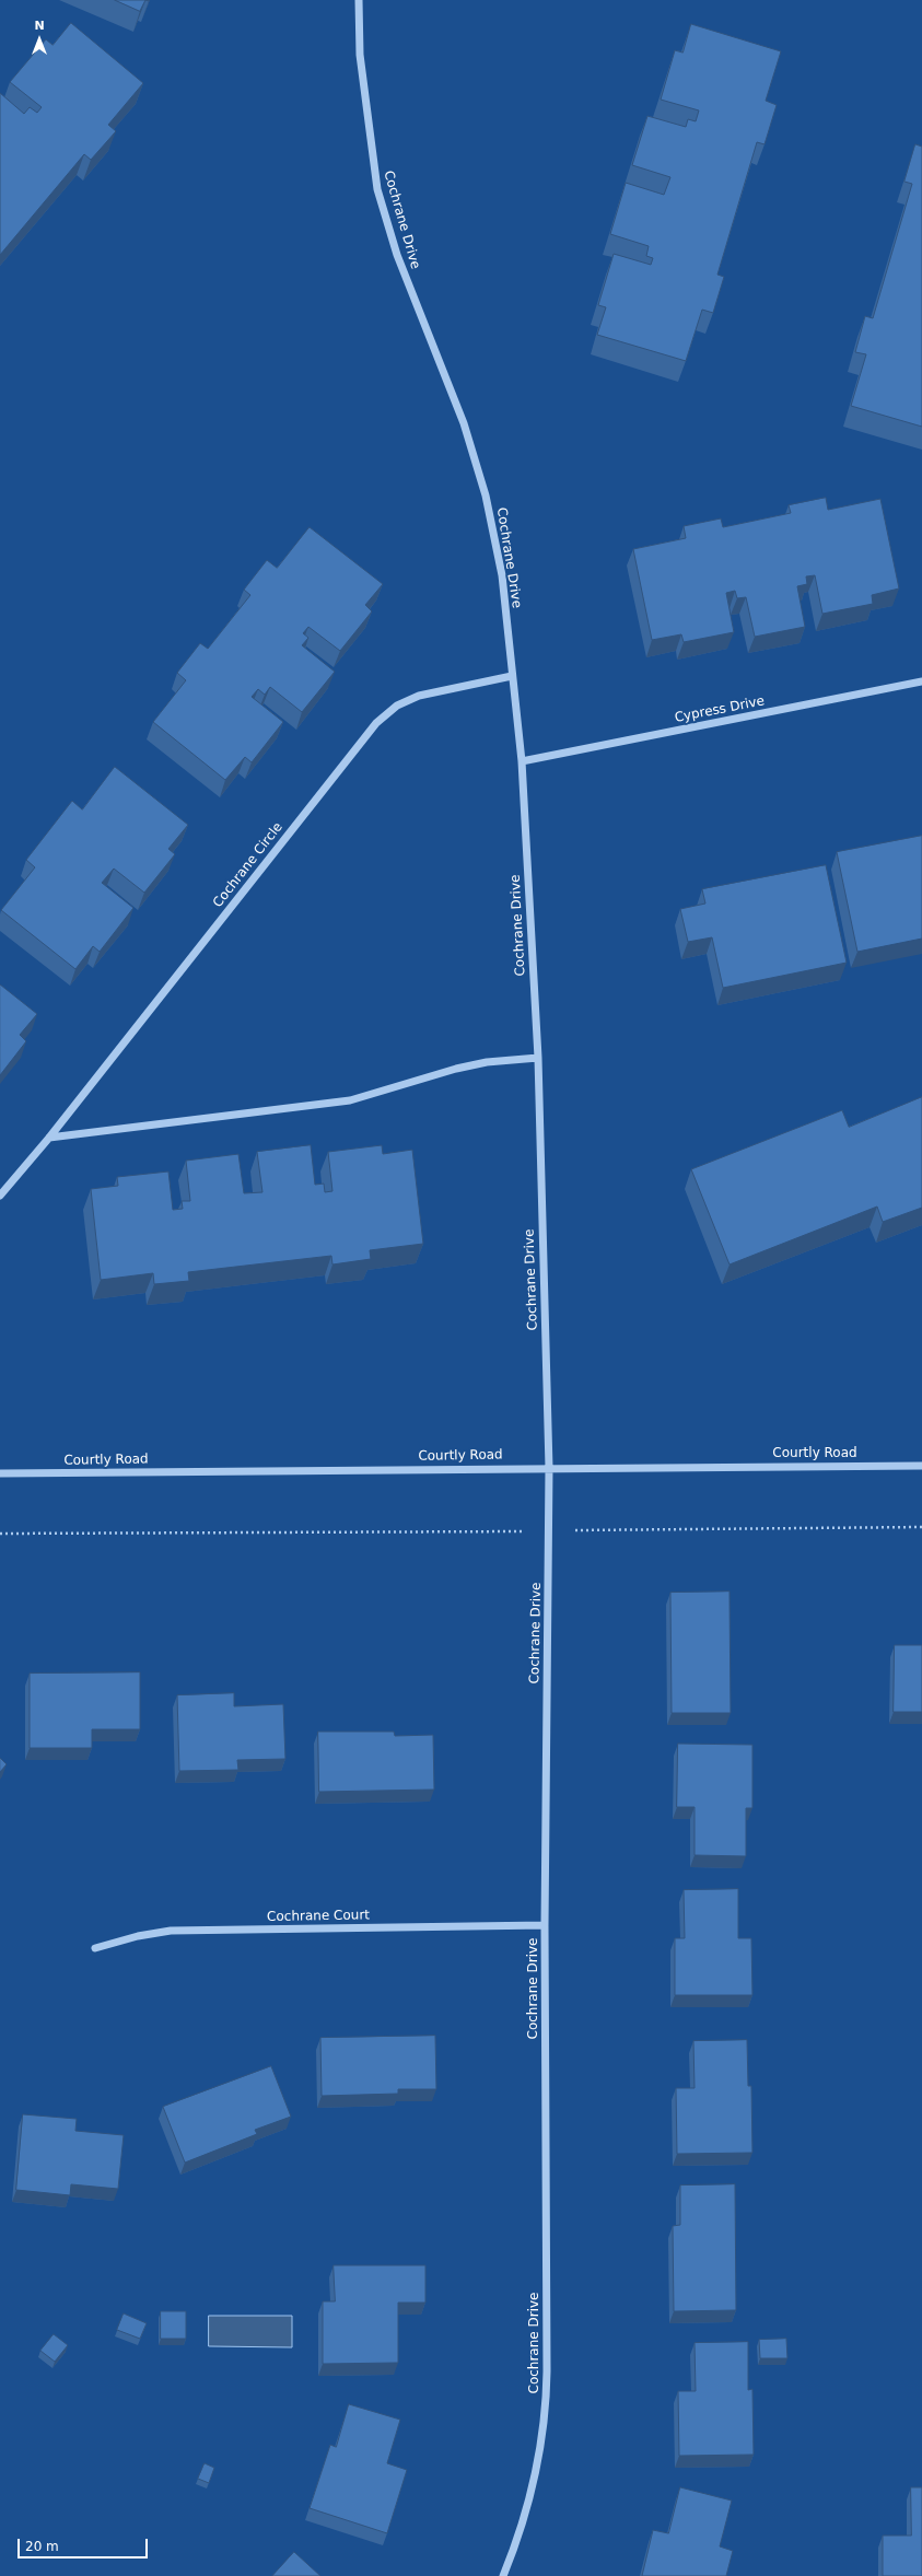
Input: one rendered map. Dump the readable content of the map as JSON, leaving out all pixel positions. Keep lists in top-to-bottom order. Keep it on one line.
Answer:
{"streets":{"street":["Cochrane Drive","Cypress Drive","Cochrane Circle","Courtly Road","Cochrane Court"]},"crossings":[["Cochrane Drive","Cypress Drive"],["Cochrane Drive","Cochrane Circle"],["Cochrane Drive","Courtly Road"],["Cochrane Drive","Cochrane Court"]],"scale_bar":"20 m","north":"top"}
